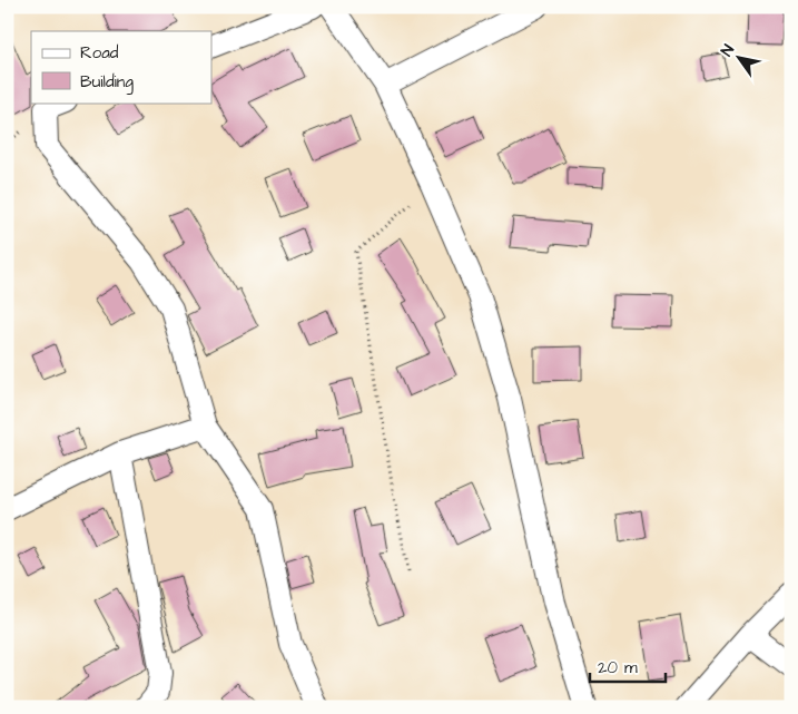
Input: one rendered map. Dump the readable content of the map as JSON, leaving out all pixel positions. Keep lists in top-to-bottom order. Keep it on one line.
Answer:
{"legend":["Road","Building"],"scale_bar":"20 m","north":"top left"}
